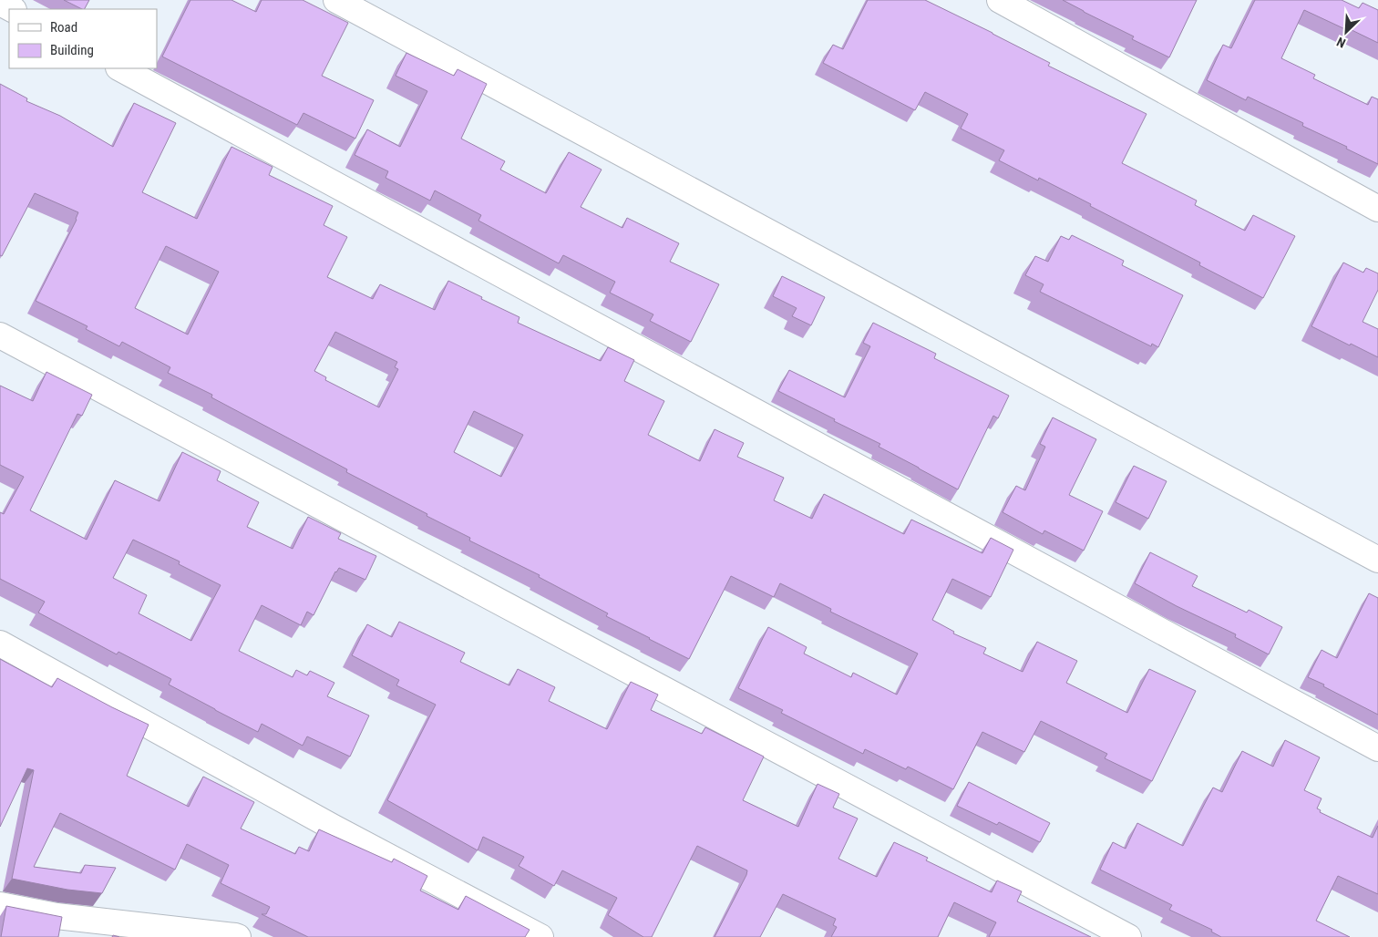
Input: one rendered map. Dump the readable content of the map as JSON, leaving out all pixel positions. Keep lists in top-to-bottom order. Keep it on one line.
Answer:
{"legend":["Road","Building"],"north":"bottom left"}
